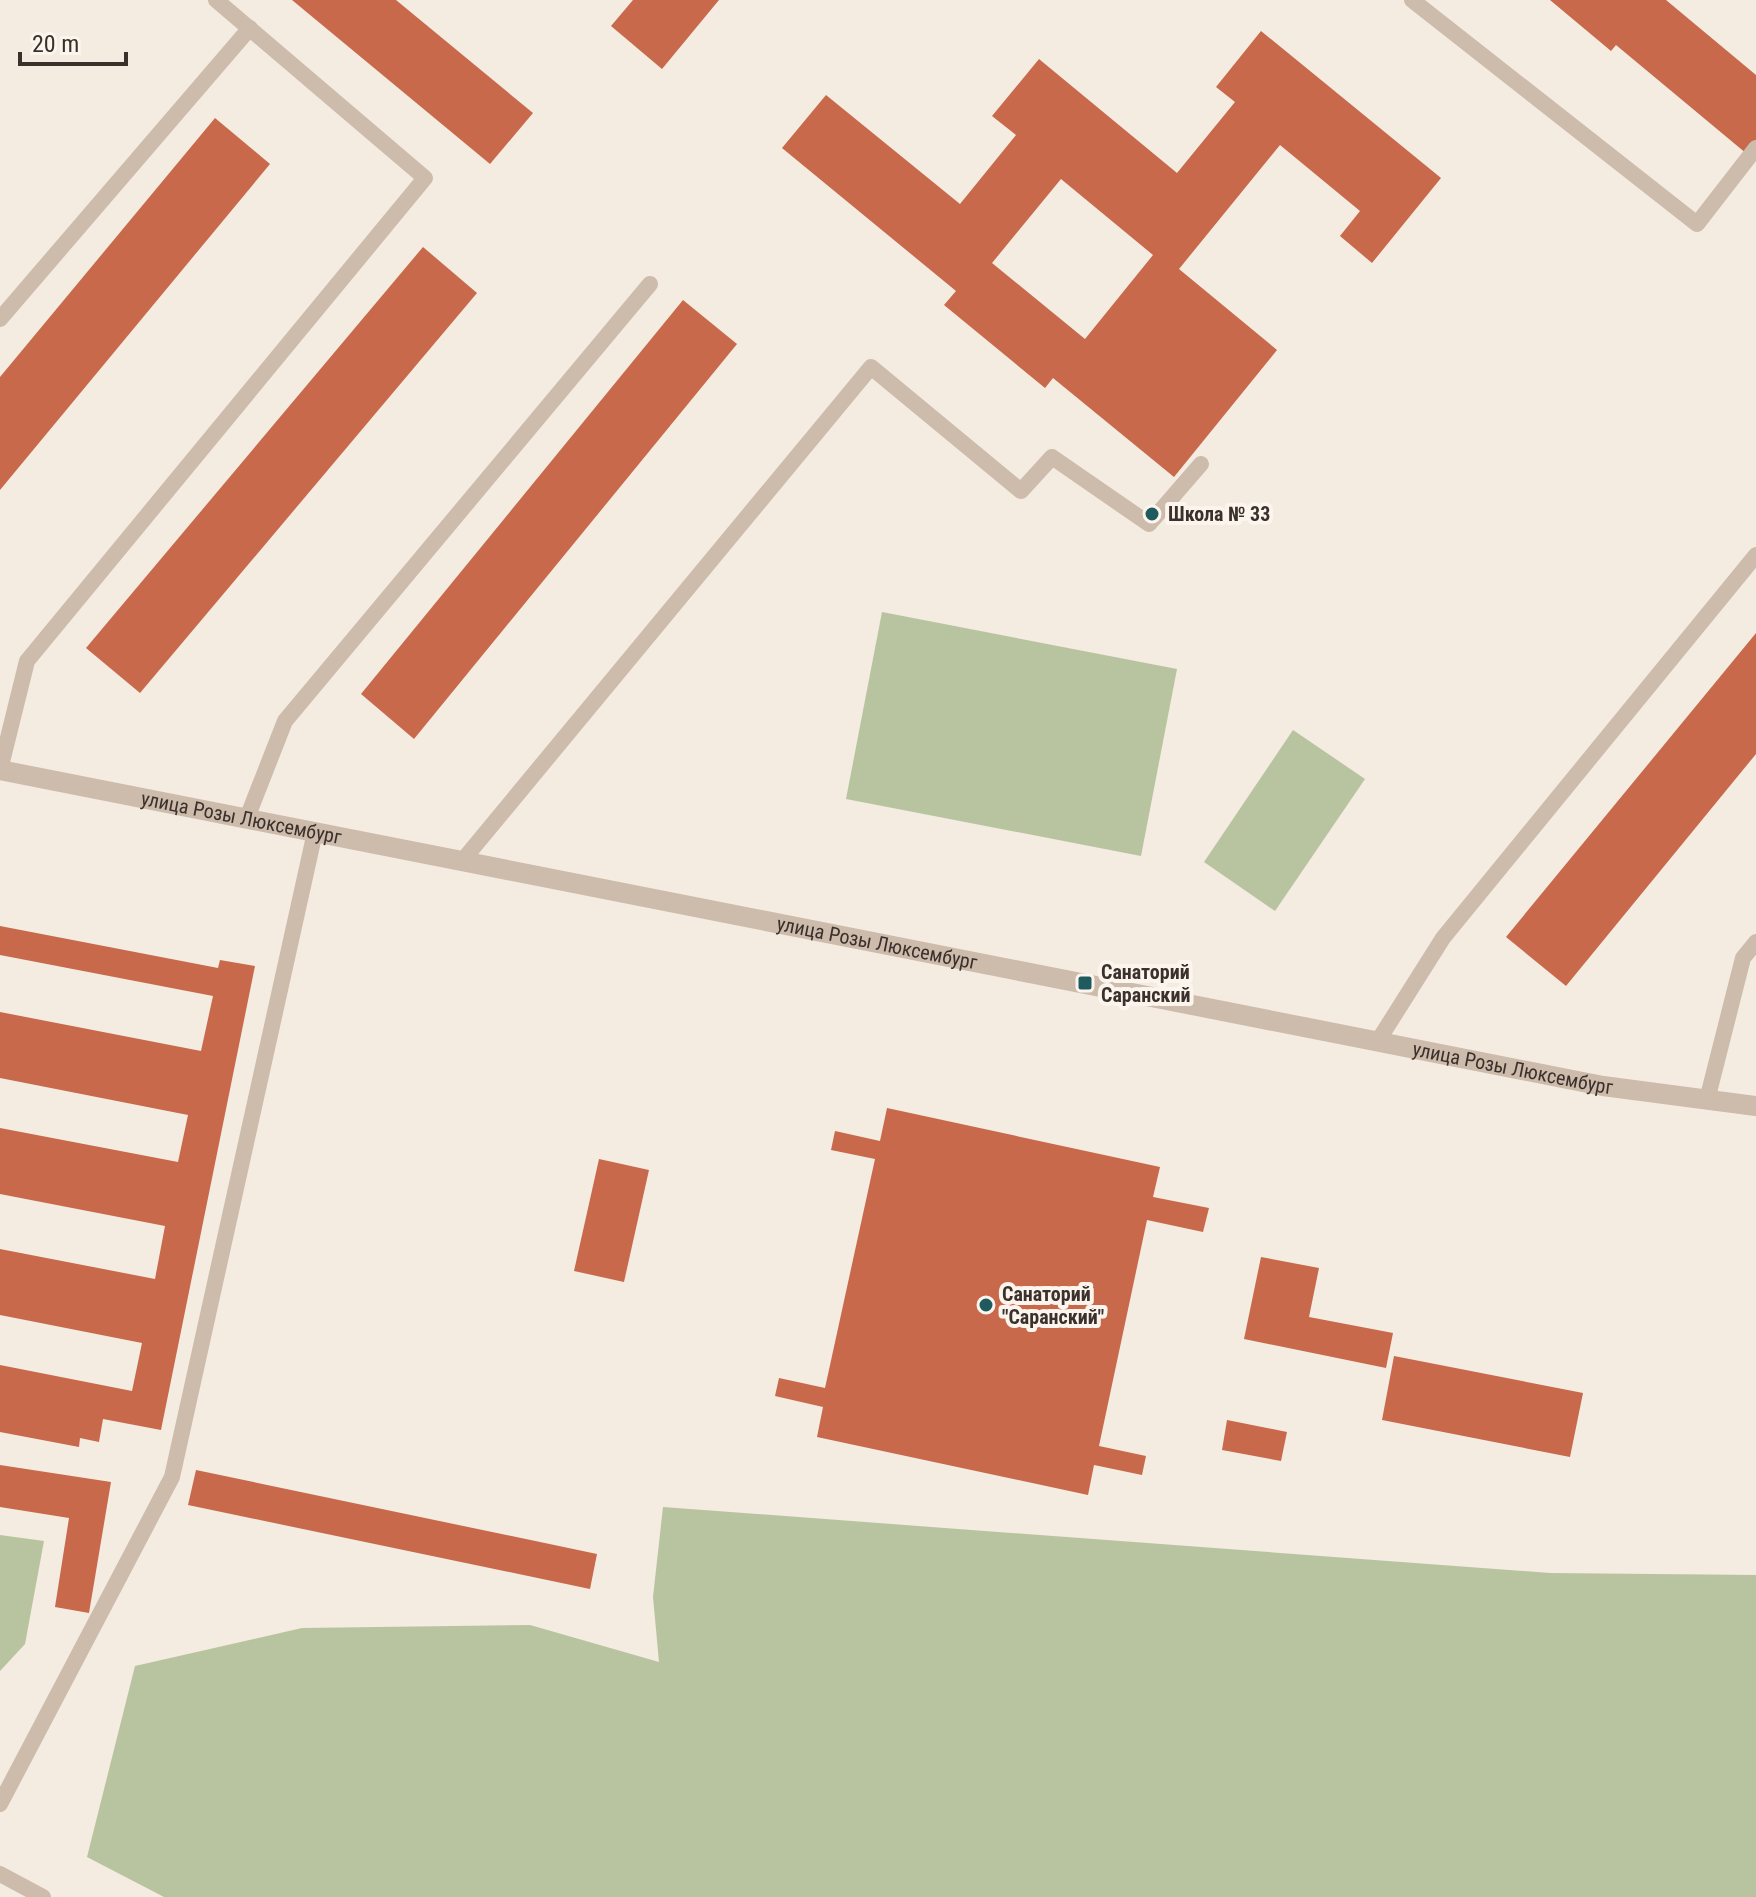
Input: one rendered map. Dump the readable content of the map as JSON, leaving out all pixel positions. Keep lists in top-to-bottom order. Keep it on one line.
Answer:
{"streets":{"street":["улица Розы Люксембург"]},"places":{"other":["Школа № 33","Санаторий \"Саранский\""],"transit":["Санаторий Саранский"]},"scale_bar":"20 m"}
